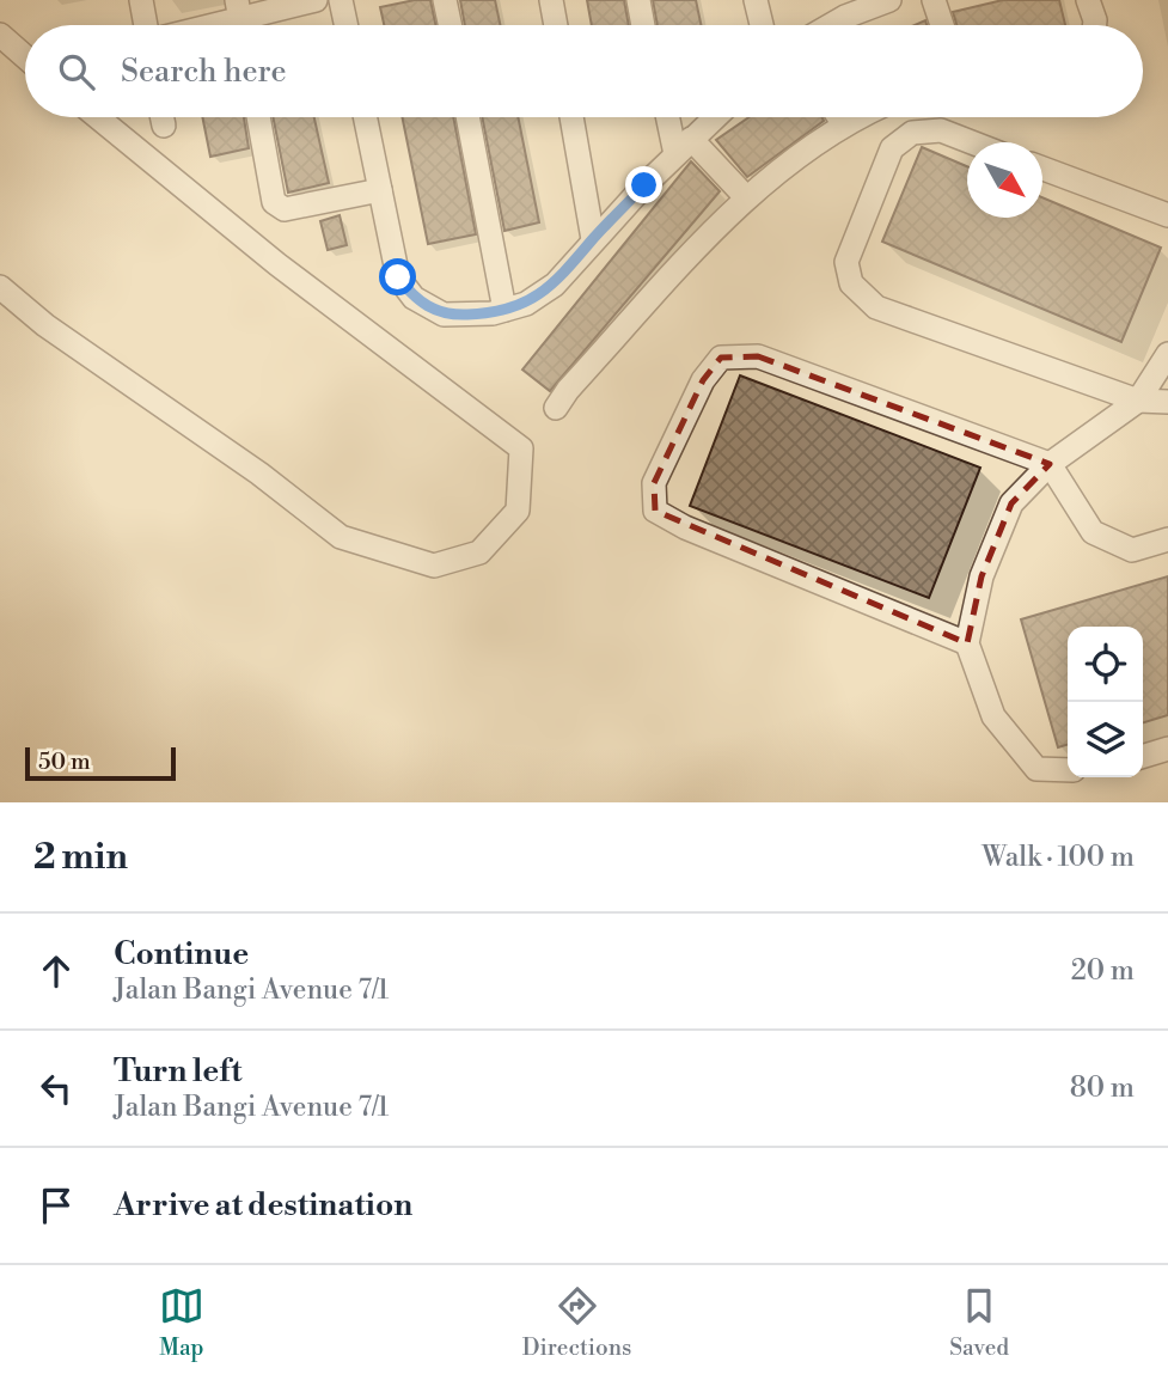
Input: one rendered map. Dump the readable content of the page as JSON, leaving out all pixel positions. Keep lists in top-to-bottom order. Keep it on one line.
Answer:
{"scale_bar":"50 m","north":"bottom right","page":{"search":"Search here","scale":"50 m","heading":["2 min","Walk · 100 m"],"list":[["Continue","Jalan Bangi Avenue 7/1","20 m"],["Turn left","Jalan Bangi Avenue 7/1","80 m"],"Arrive at destination"],"nav":["Map","Directions","Saved"]}}
